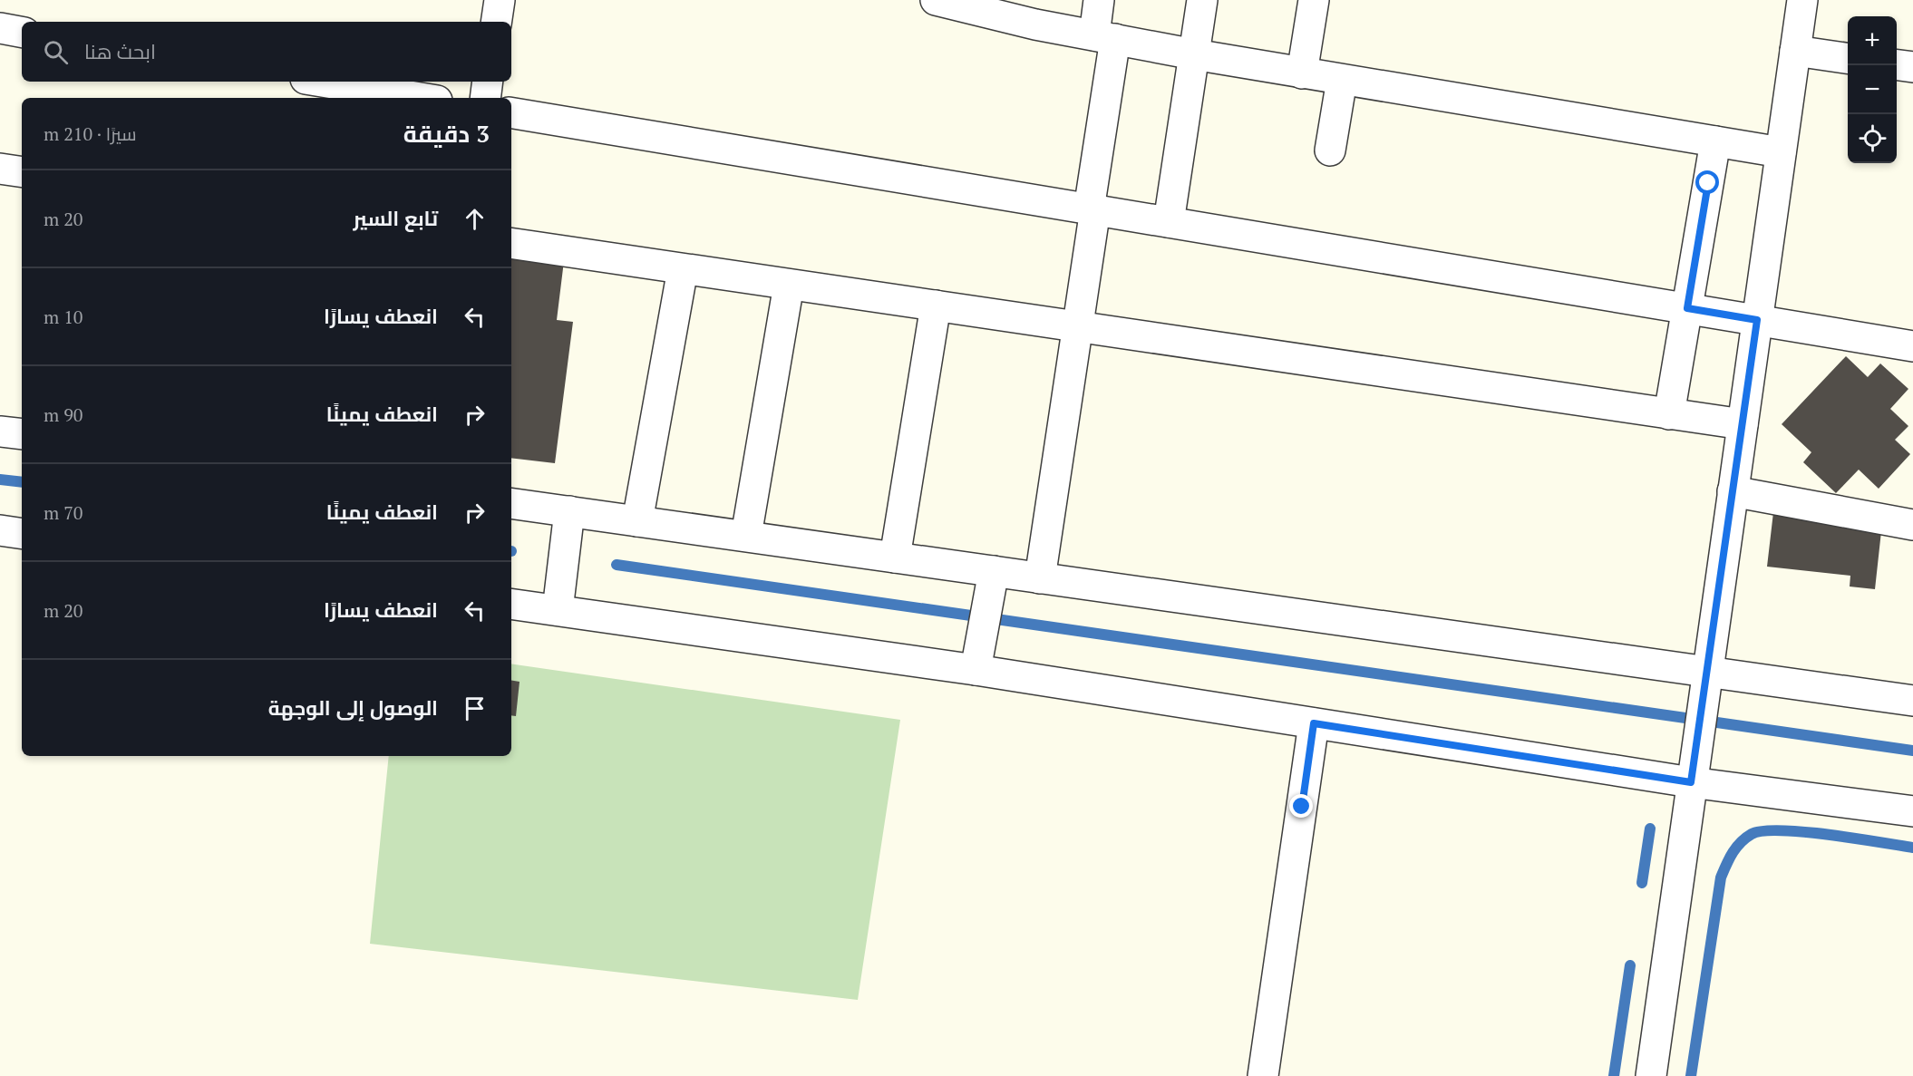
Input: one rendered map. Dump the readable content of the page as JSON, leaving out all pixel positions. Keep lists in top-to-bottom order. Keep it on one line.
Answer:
{"page":{"map_buttons":["+","−"],"search":"ابحث هنا","heading":["3 دقيقة","سيرًا · 210 m"],"list":[["تابع السير","20 m"],["انعطف يسارًا","10 m"],["انعطف يمينًا","90 m"],["انعطف يمينًا","70 m"],["انعطف يسارًا","20 m"],"الوصول إلى الوجهة"]}}
